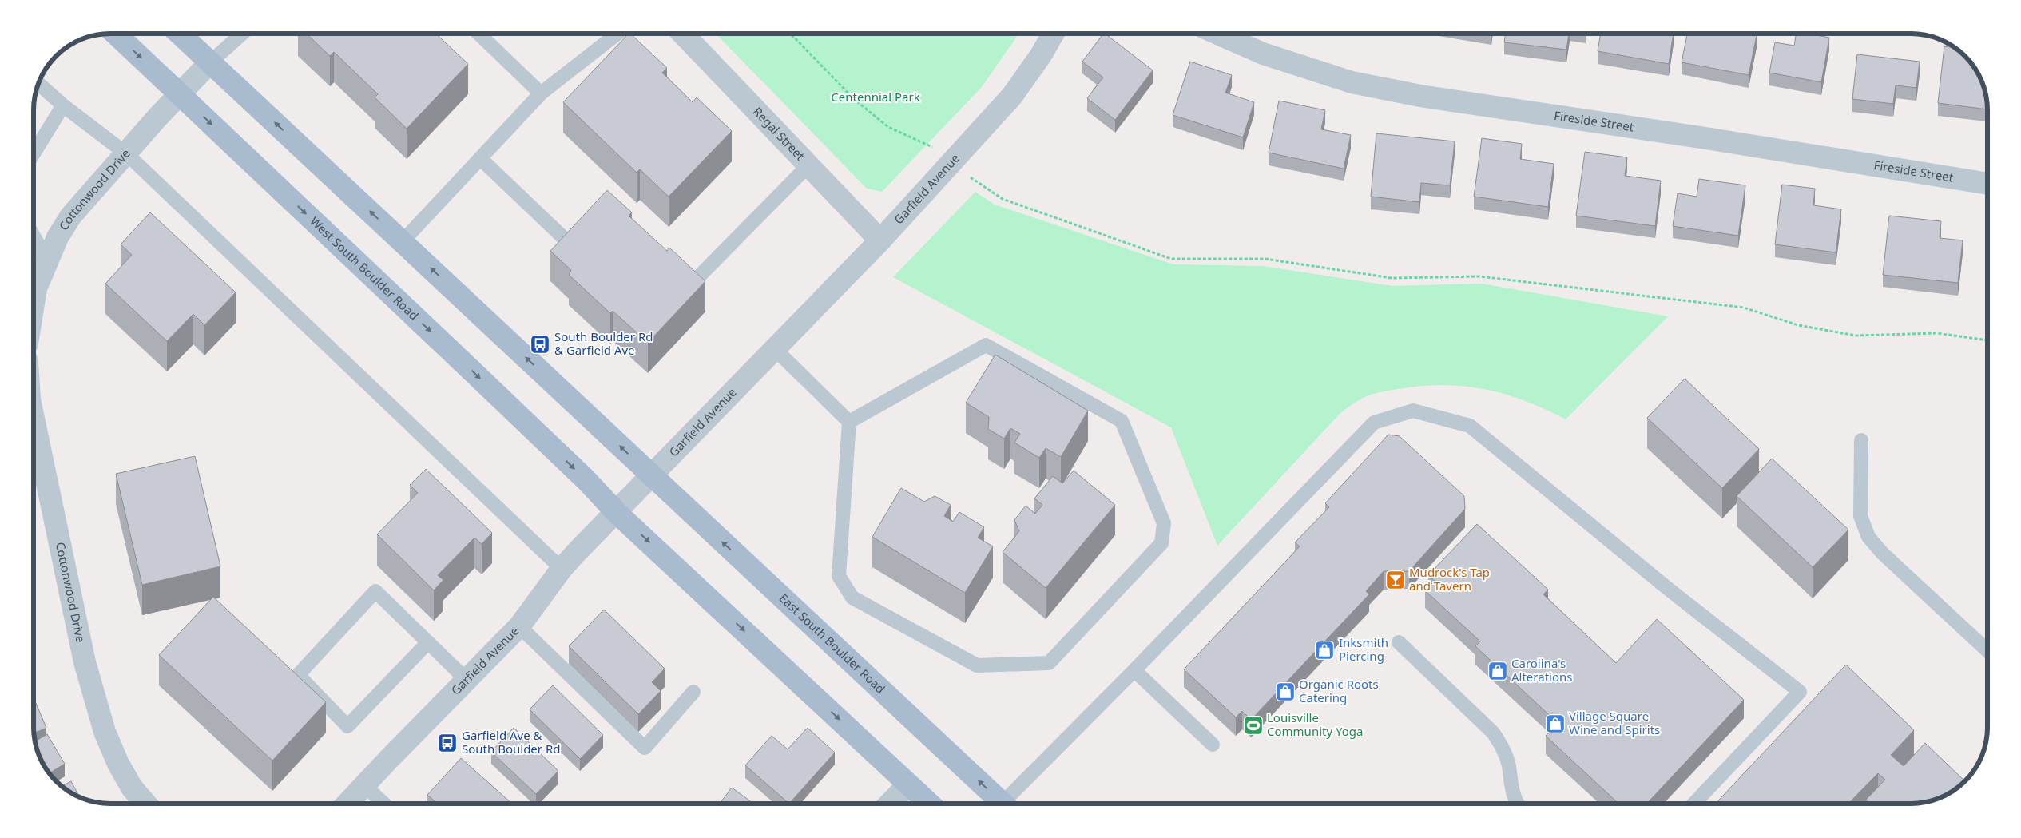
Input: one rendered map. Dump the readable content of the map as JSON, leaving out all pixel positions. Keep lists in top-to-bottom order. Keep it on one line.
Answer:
{"streets":{"main road":["West South Boulder Road","East South Boulder Road"],"street":["Fireside Street","Regal Street","Garfield Avenue","Cottonwood Drive"]},"crossings":[["Regal Street","Garfield Avenue"],["Garfield Avenue","West South Boulder Road"],["Garfield Avenue","East South Boulder Road"],["Cottonwood Drive","West South Boulder Road"]],"parks":["Centennial Park"],"places":{"bus stop":["South Boulder Rd & Garfield Ave","Garfield Ave & South Boulder Rd"],"bar":["Mudrock's Tap and Tavern"],"shop":["Inksmith Piercing","Carolina's Alterations","Organic Roots Catering","Village Square Wine and Spirits"],"sports":["Louisville Community Yoga"]}}
